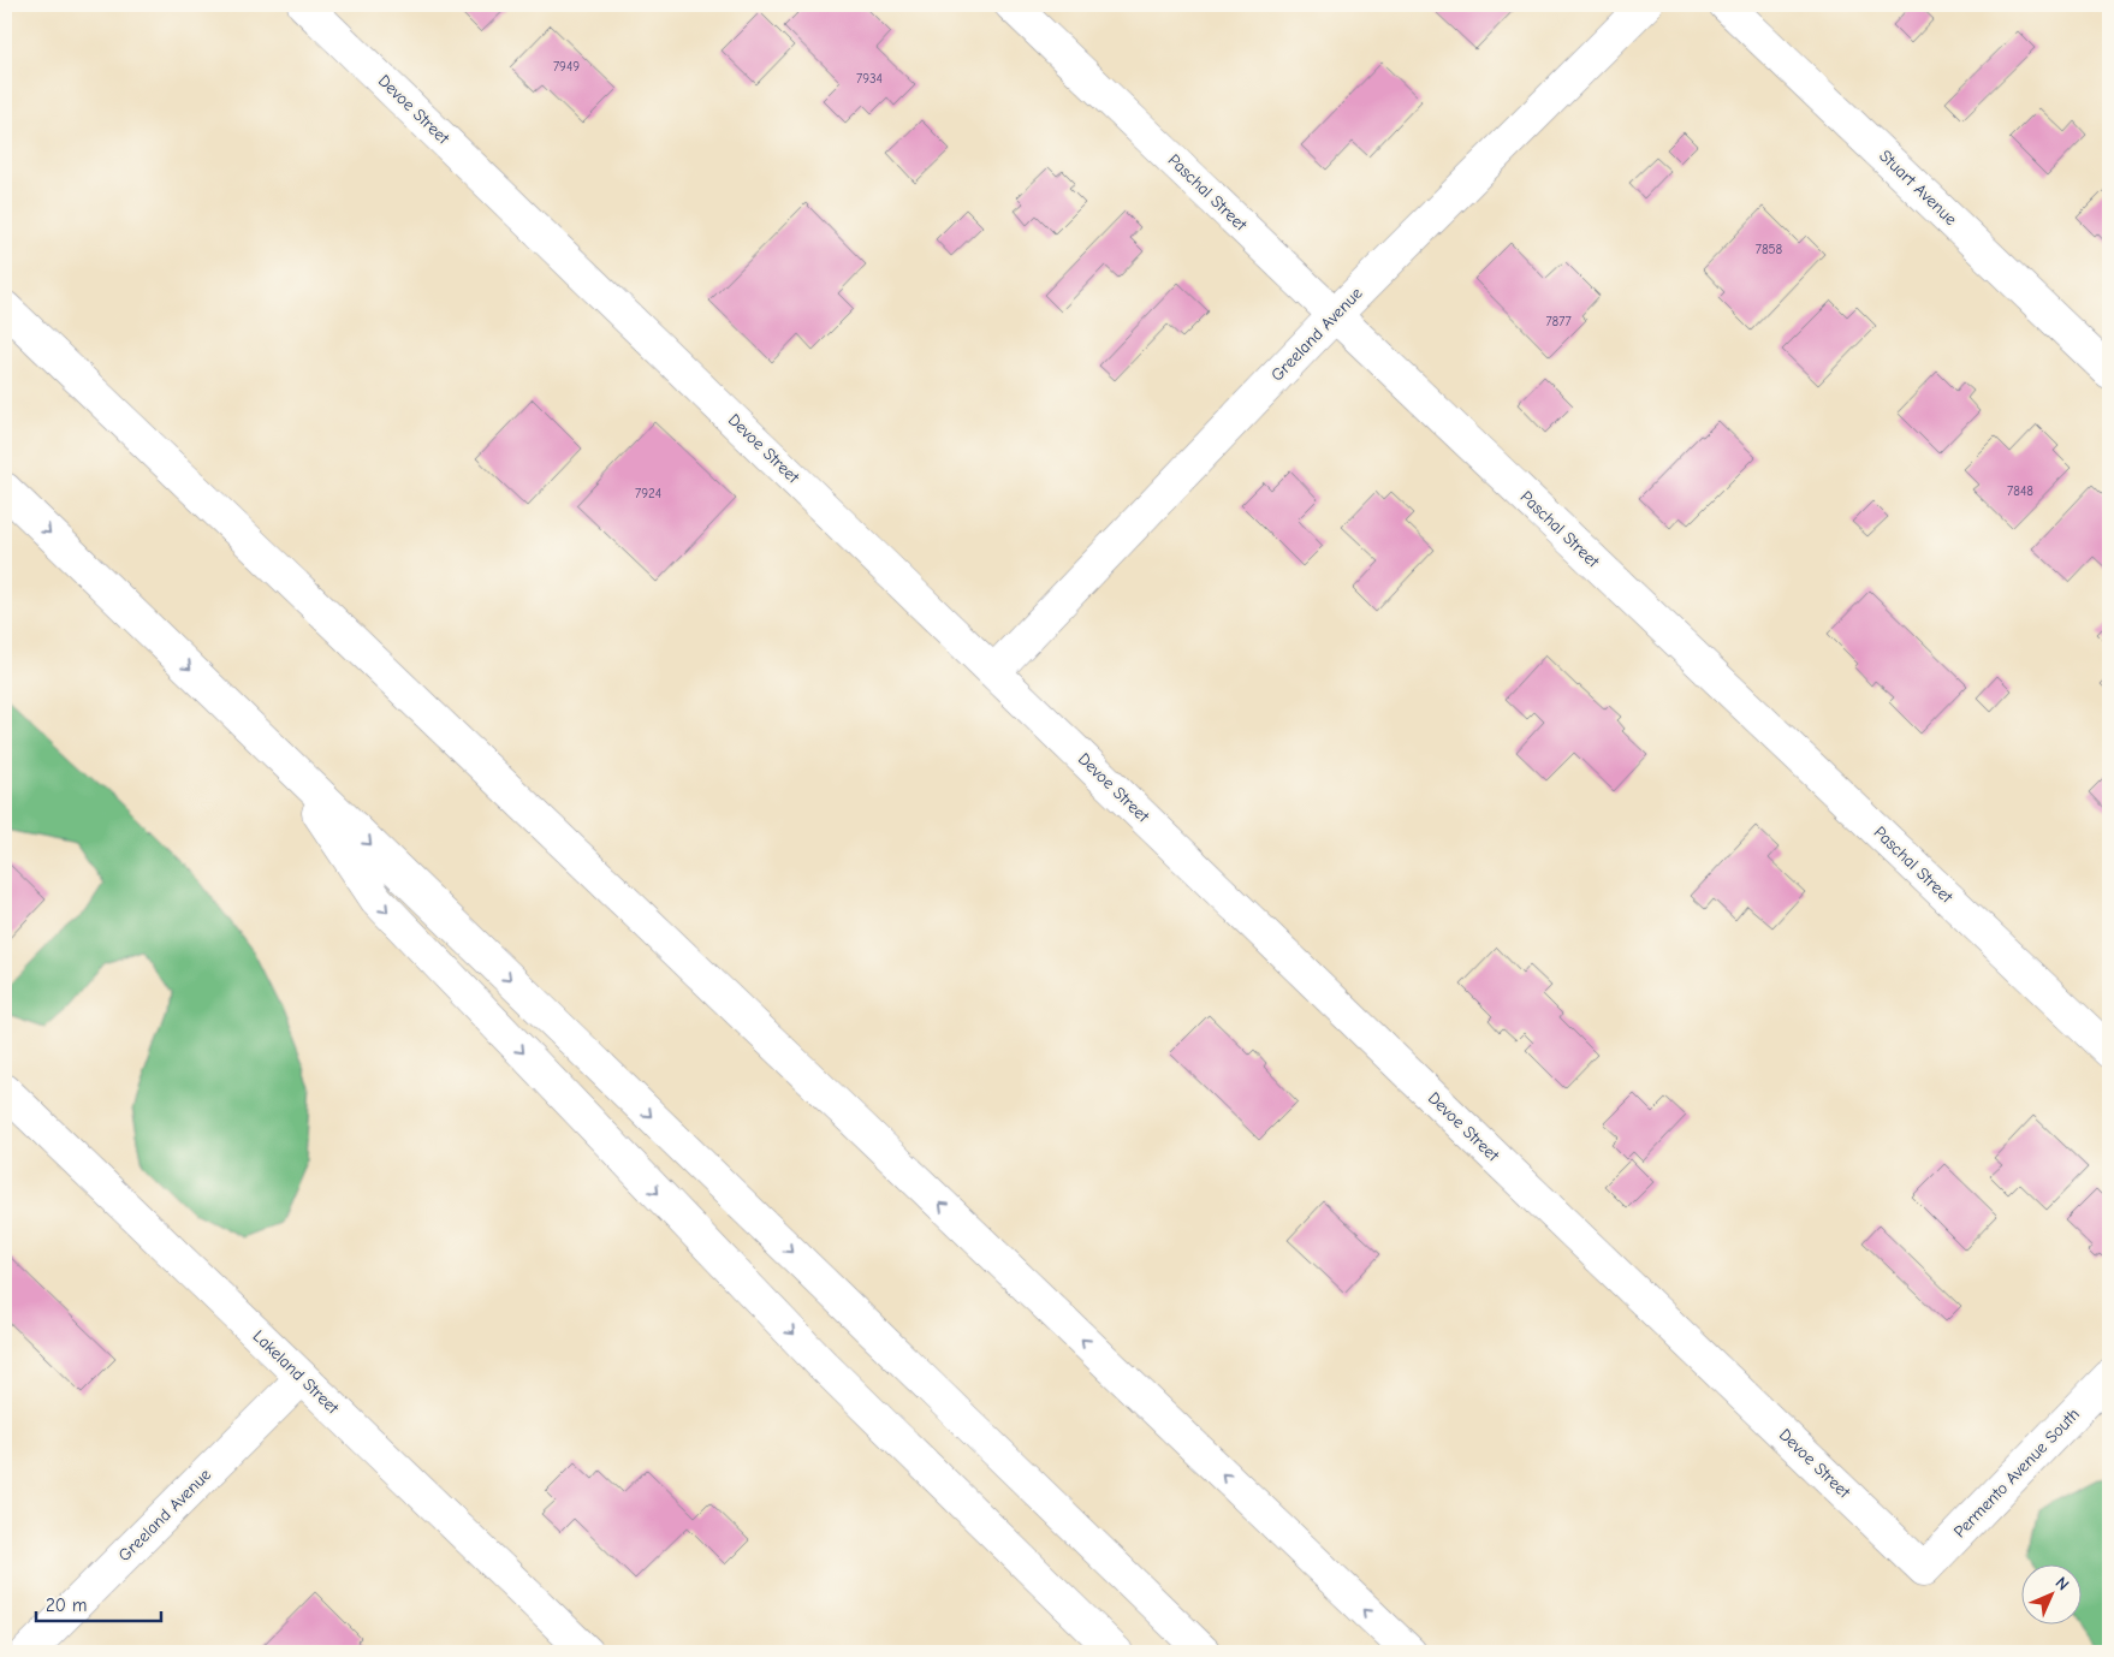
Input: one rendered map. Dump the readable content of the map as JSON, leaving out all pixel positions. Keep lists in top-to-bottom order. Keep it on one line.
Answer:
{"streets":{"main road":["Devoe Street","Stuart Avenue","Paschal Street","Greeland Avenue","Lakeland Street","Permento Avenue South"]},"crossings":[["Devoe Street","Greeland Avenue"],["Devoe Street","Permento Avenue South"],["Paschal Street","Greeland Avenue"],["Greeland Avenue","Lakeland Street"]],"house_numbers":["7949","7934","7858","7877","7848","7924"],"scale_bar":"20 m","north":"top right"}
